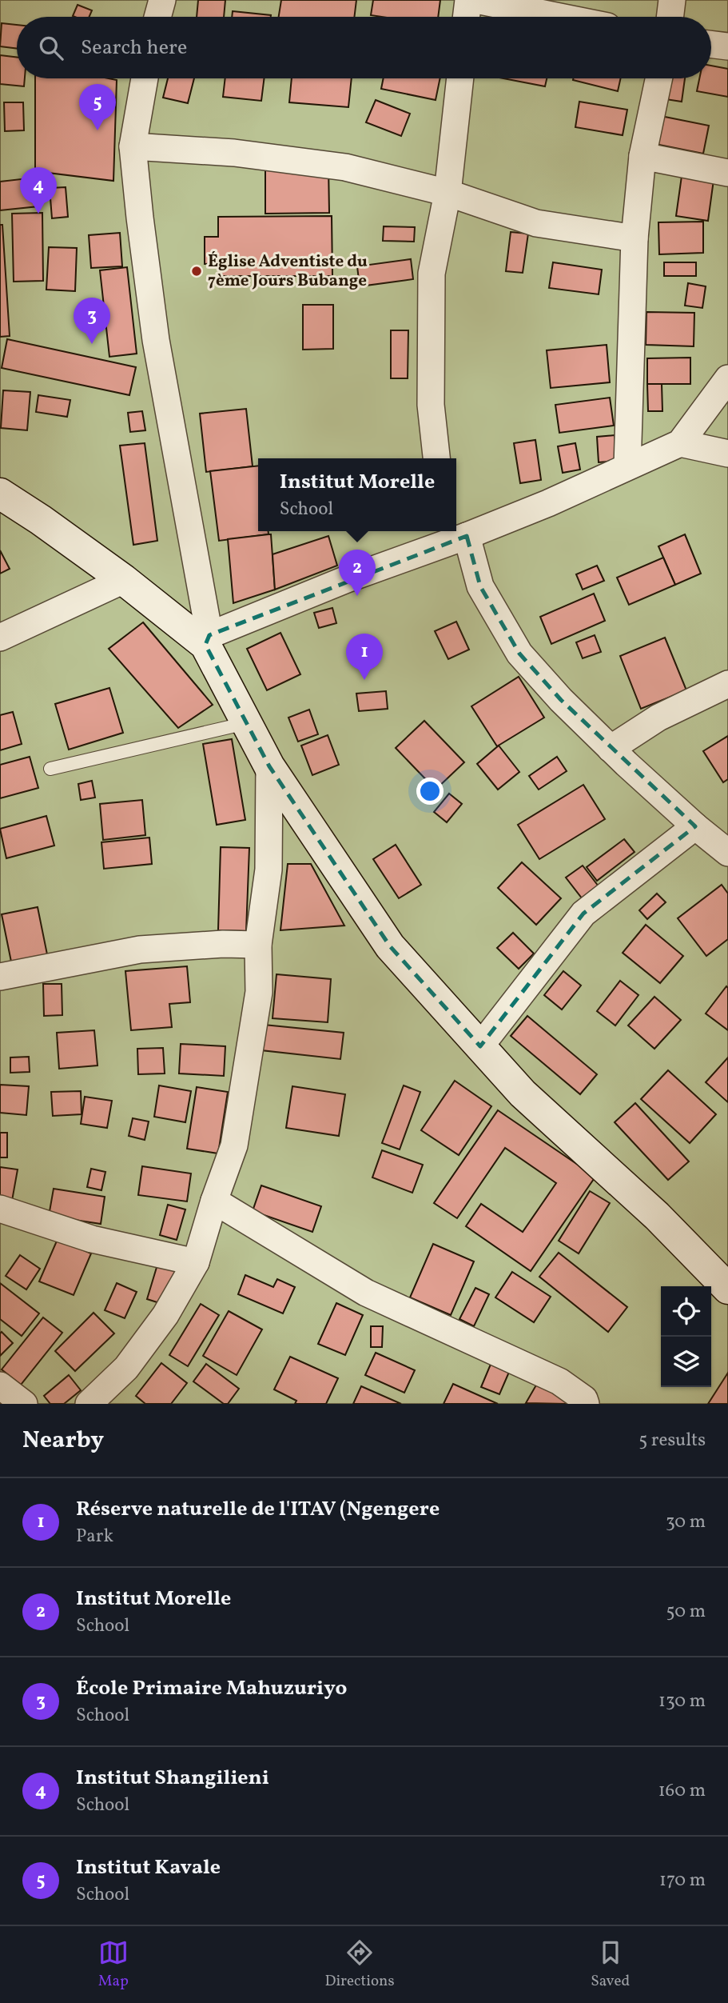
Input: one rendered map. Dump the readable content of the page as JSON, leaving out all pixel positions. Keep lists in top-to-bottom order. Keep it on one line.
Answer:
{"places":["Église Adventiste du 7ème Jours Bubange"],"page":{"search":"Search here","pins":["5","4","3","2","1"],"popup":["Institut Morelle","School"],"heading":["Nearby","5 results"],"list":[{"mark":"1","name":"Réserve naturelle de l'ITAV (Ngengere","note":"Park","value":"30 m"},{"mark":"2","name":"Institut Morelle","note":"School","value":"50 m"},{"mark":"3","name":"École Primaire Mahuzuriyo","note":"School","value":"130 m"},{"mark":"4","name":"Institut Shangilieni","note":"School","value":"160 m"},{"mark":"5","name":"Institut Kavale","note":"School","value":"170 m"}],"nav":["Map","Directions","Saved"]}}
